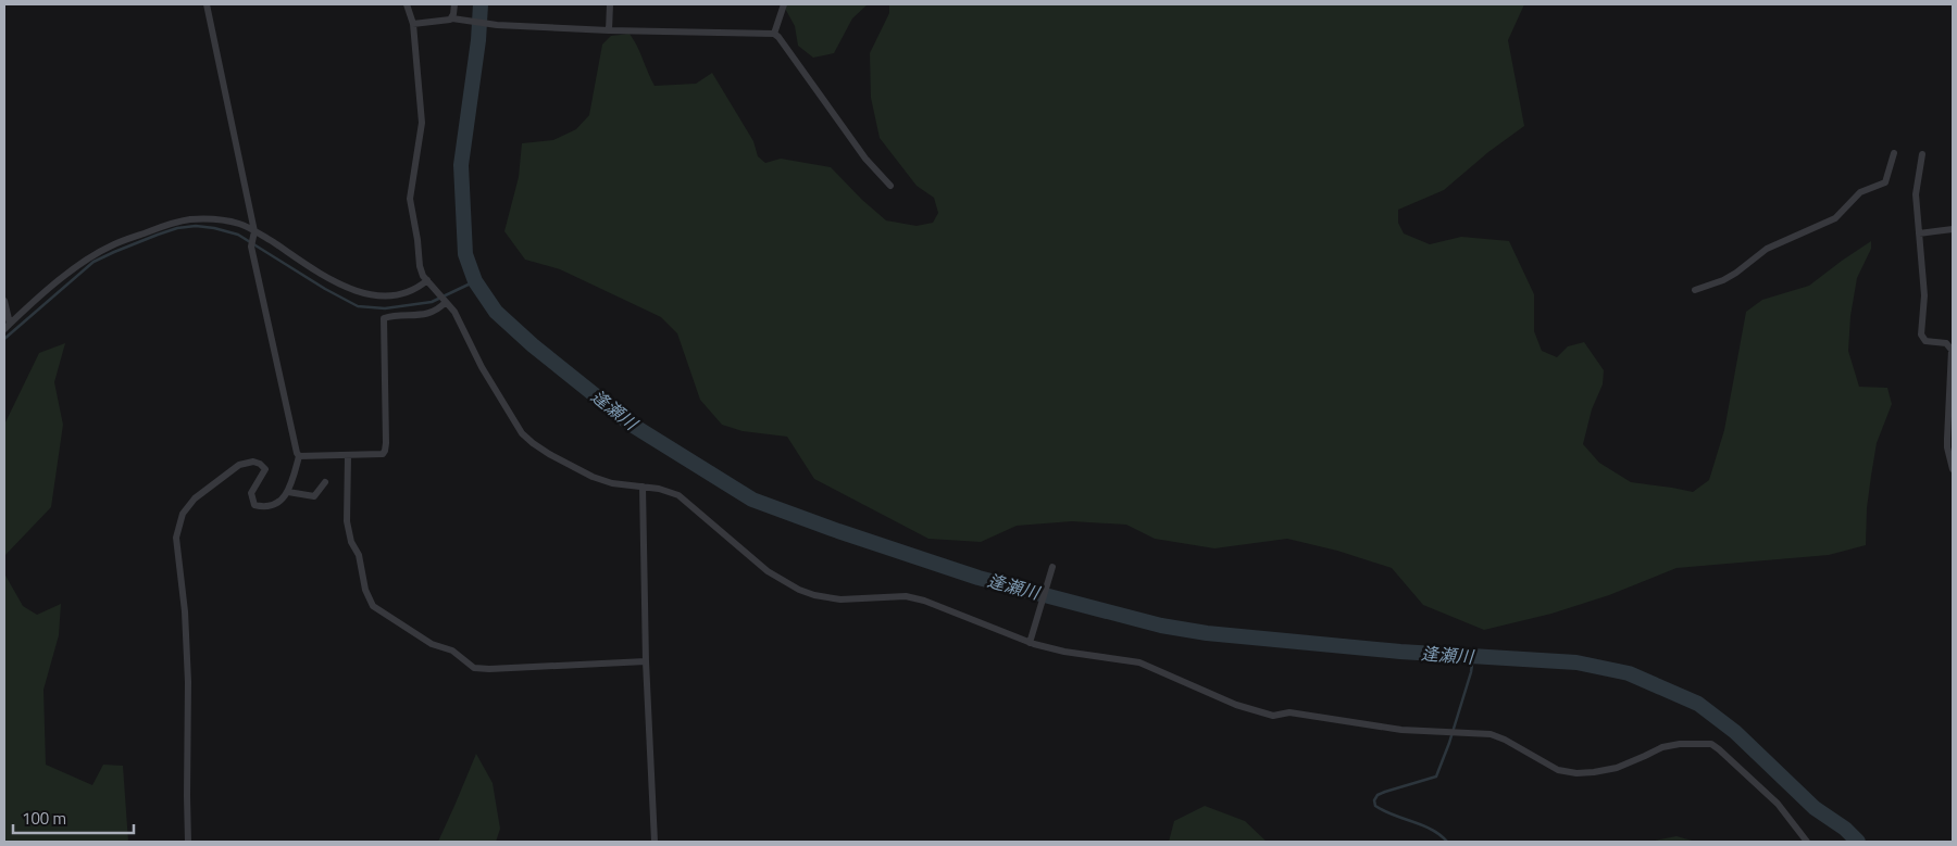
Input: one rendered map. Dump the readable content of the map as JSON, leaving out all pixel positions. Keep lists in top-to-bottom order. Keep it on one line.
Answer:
{"water":["逢瀬川"],"scale_bar":"100 m"}
